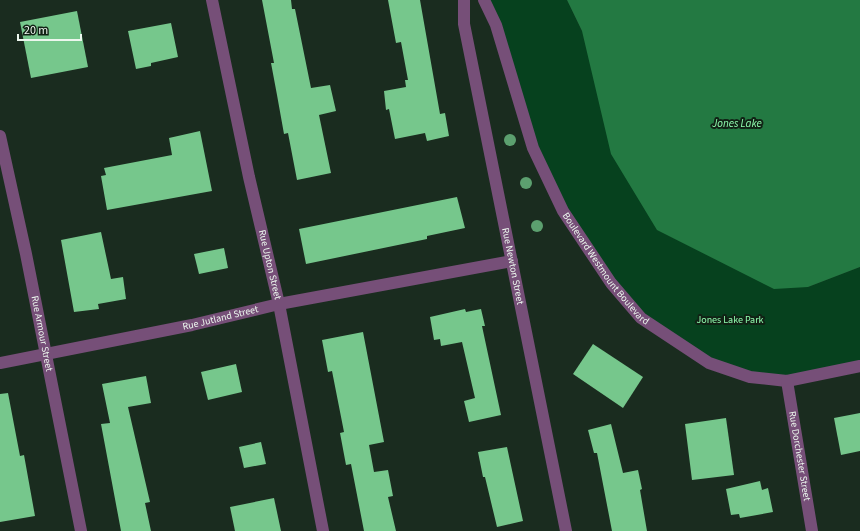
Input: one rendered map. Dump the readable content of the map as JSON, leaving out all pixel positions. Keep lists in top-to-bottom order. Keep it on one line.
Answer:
{"streets":{"street":["Rue Upton Street","Rue Newton Street","Boulevard Westmount Boulevard","Rue Jutland Street","Rue Armour Street","Rue Dorchester Street"]},"crossings":[["Rue Upton Street","Rue Jutland Street"],["Rue Newton Street","Rue Jutland Street"],["Boulevard Westmount Boulevard","Rue Dorchester Street"],["Rue Jutland Street","Rue Armour Street"]],"water":["Jones Lake"],"parks":["Jones Lake Park"],"scale_bar":"20 m"}
